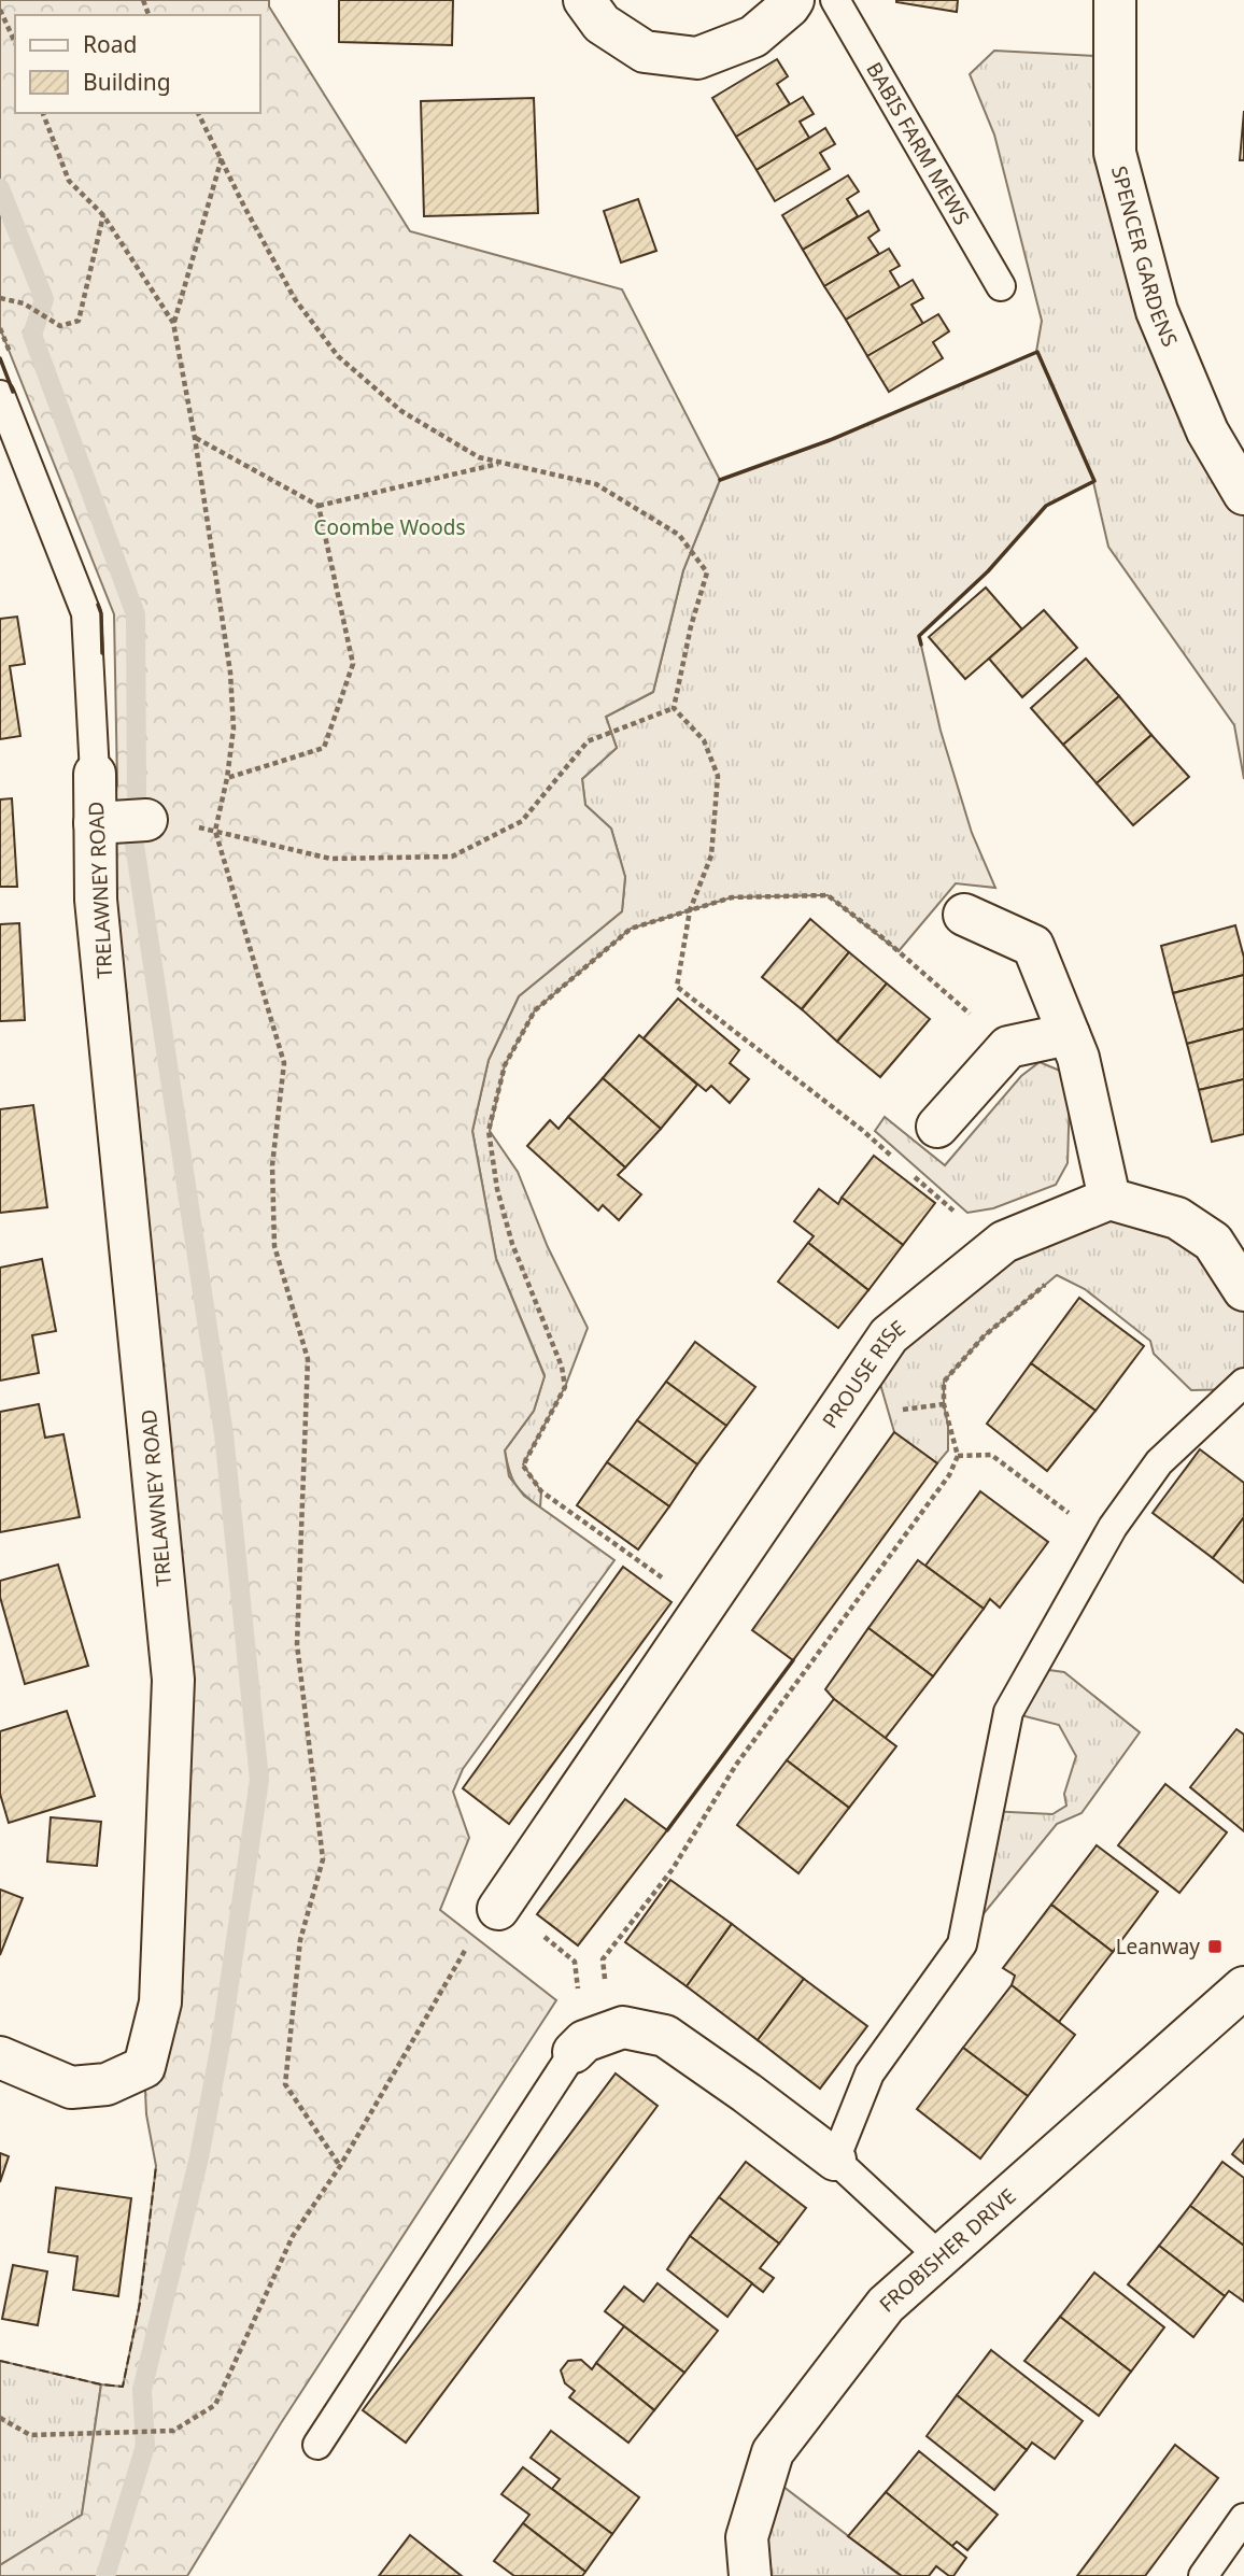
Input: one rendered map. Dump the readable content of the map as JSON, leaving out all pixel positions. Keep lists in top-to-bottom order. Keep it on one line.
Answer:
{"streets":{"street":["SPENCER GARDENS","TRELAWNEY ROAD","PROUSE RISE","FROBISHER DRIVE"],"lane":["BABIS FARM MEWS"]},"parks":["Coombe Woods"],"places":{"transit":["Leanway"]},"legend":["Road","Building"]}
